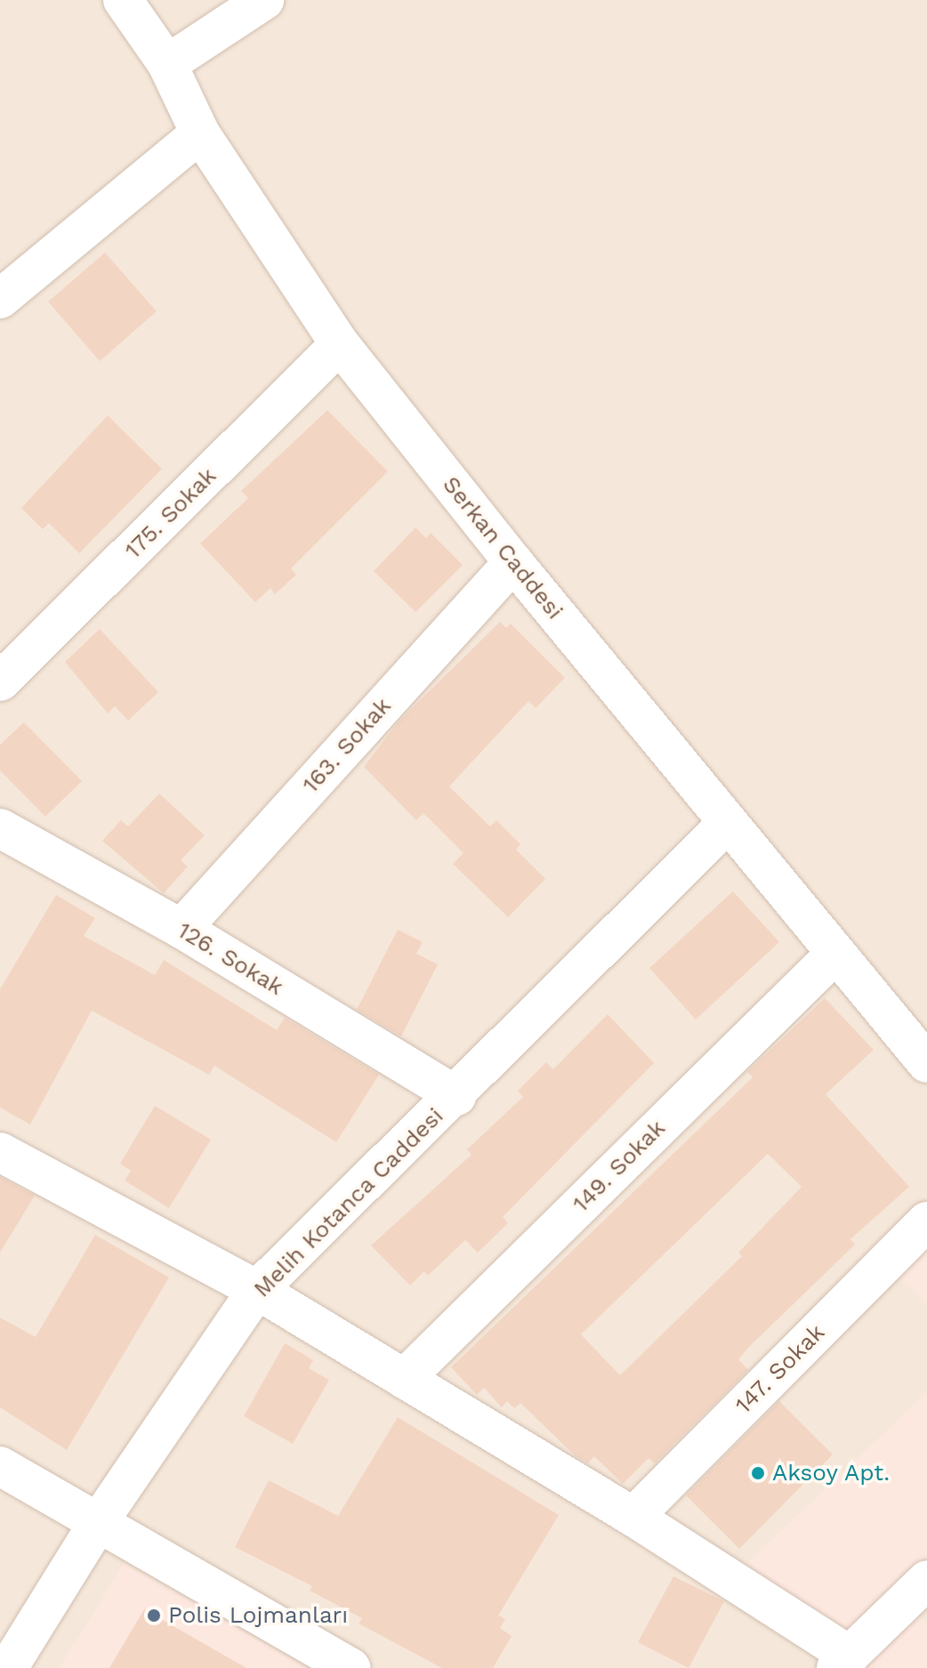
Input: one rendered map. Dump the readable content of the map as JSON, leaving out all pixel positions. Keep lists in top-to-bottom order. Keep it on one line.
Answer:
{"streets":{"street":["175. Sokak","Serkan Caddesi","163. Sokak","126. Sokak","149. Sokak","Melih Kotanca Caddesi","147. Sokak"]},"crossings":[["175. Sokak","Serkan Caddesi"],["Serkan Caddesi","163. Sokak"],["Serkan Caddesi","149. Sokak"],["Serkan Caddesi","Melih Kotanca Caddesi"],["163. Sokak","126. Sokak"],["126. Sokak","Melih Kotanca Caddesi"]],"places":["Aksoy Apt.","Polis Lojmanları"]}
